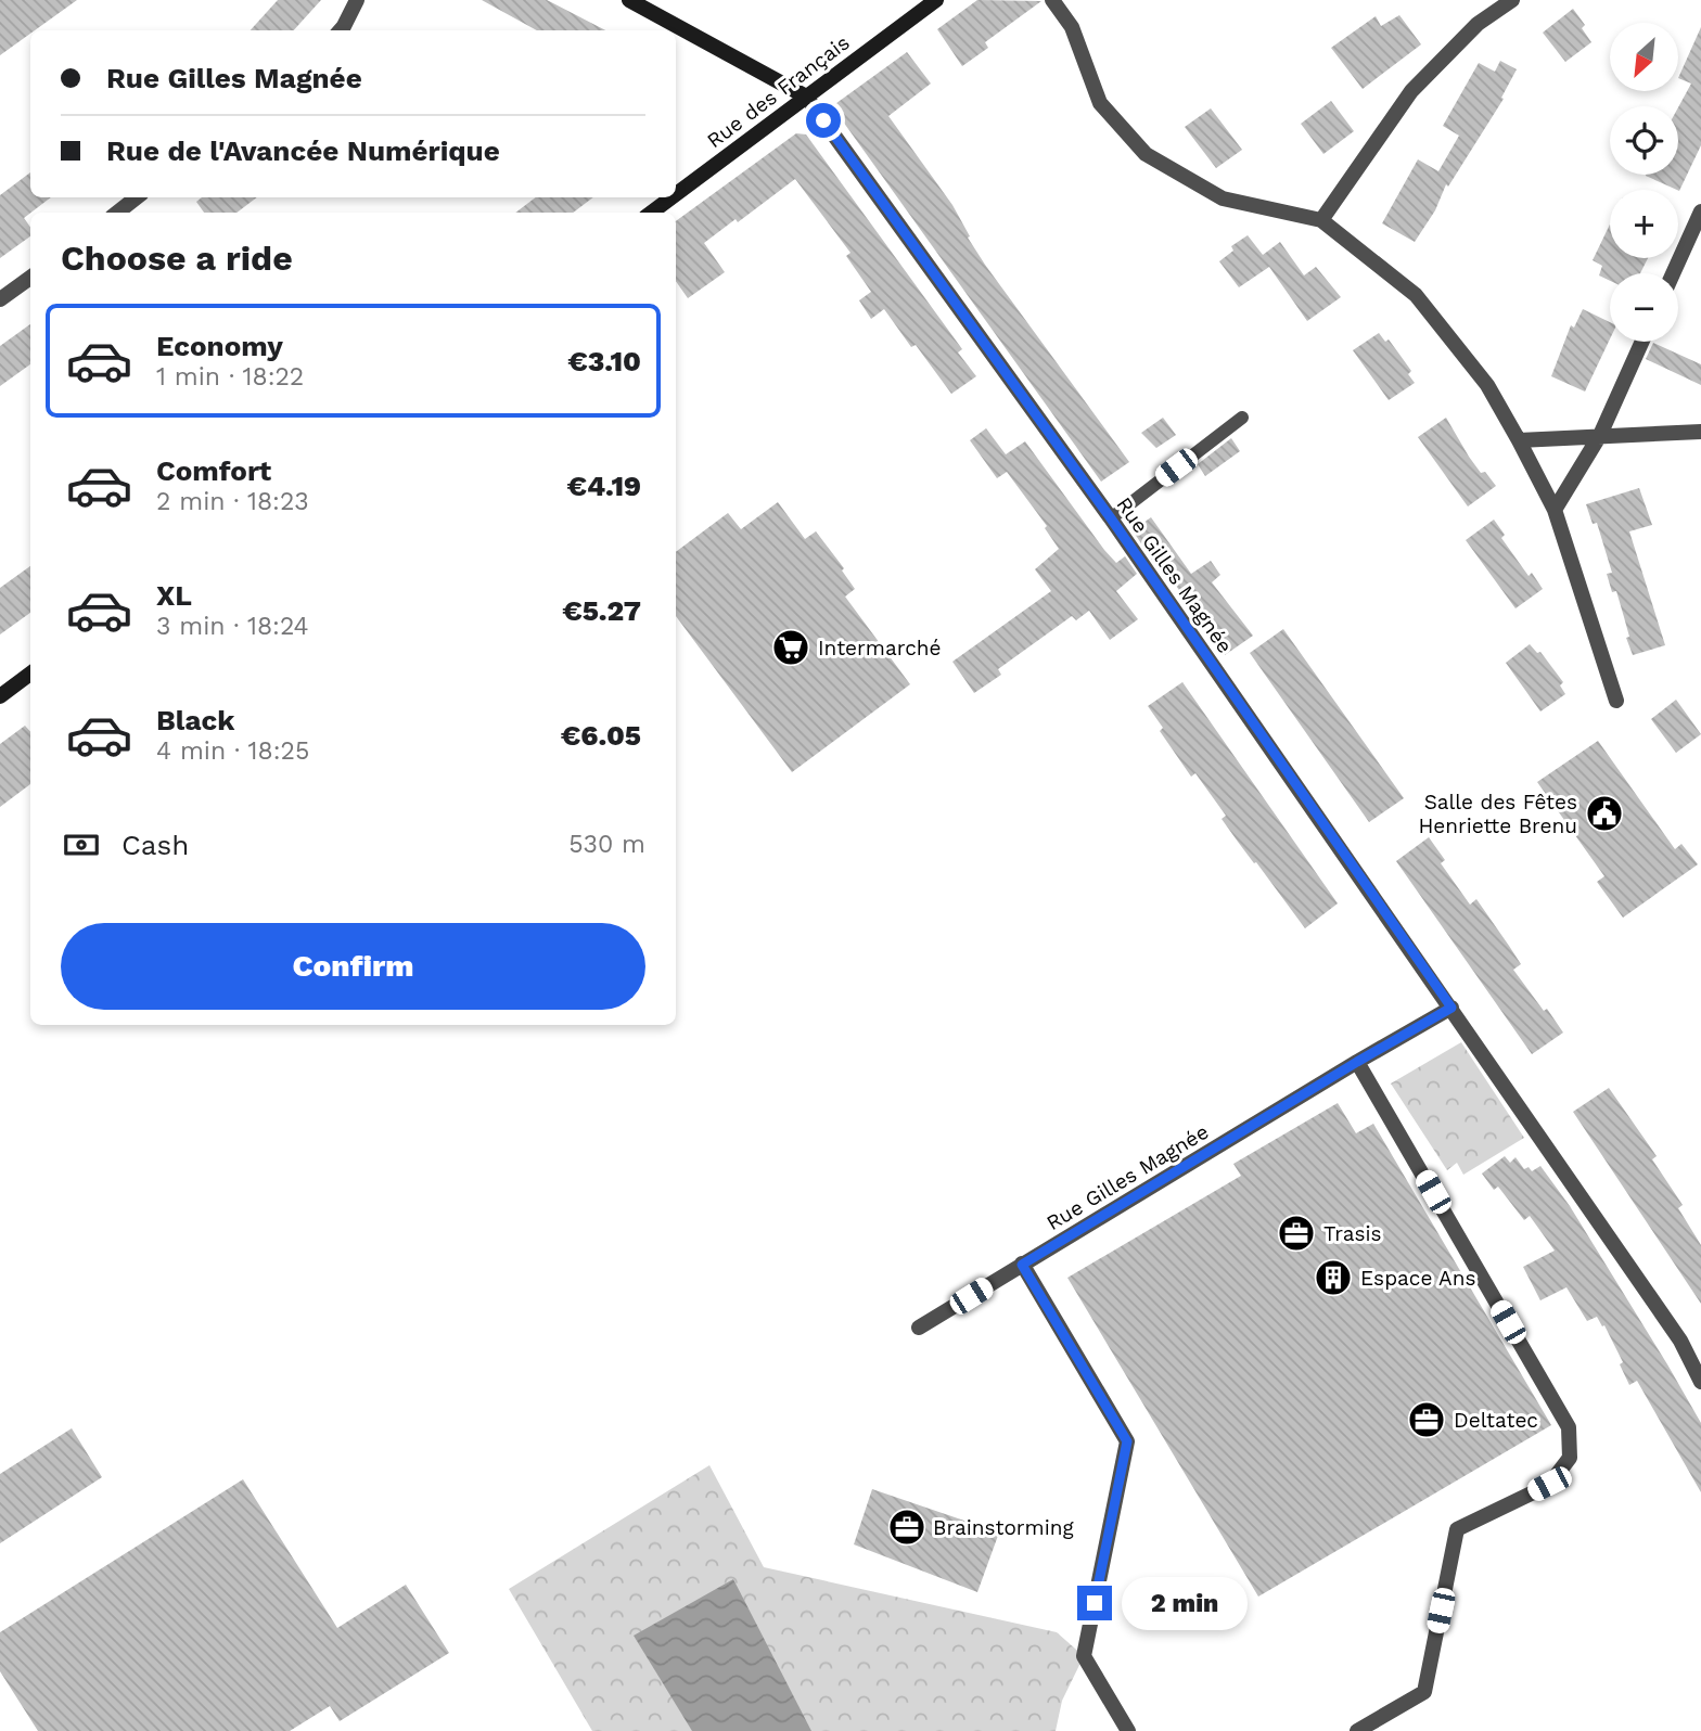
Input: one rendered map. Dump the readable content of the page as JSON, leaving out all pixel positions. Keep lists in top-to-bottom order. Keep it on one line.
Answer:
{"streets":{"main road":["Rue des Français"],"street":["Rue Gilles Magnée"]},"crossings":[["Rue des Français","Rue Gilles Magnée"]],"places":{"supermarket":["Intermarché"],"public building":["Salle des Fêtes Henriette Brenu"],"office":["Trasis","Deltatec","Brainstorming"],"building":["Espace Ans"]},"north":"bottom left","page":{"map_buttons":["+","−"],"banner":["Rue Gilles Magnée","Rue de l'Avancée Numérique"],"heading":"Choose a ride","list":[{"name":"Economy","note":"1 min · 18:22","value":"€3.10"},{"name":"Comfort","note":"2 min · 18:23","value":"€4.19"},{"name":"XL","note":"3 min · 18:24","value":"€5.27"},{"name":"Black","note":"4 min · 18:25","value":"€6.05"}],"pay":["Cash","530 m"],"buttons":"Confirm","bubble":"2 min"}}
